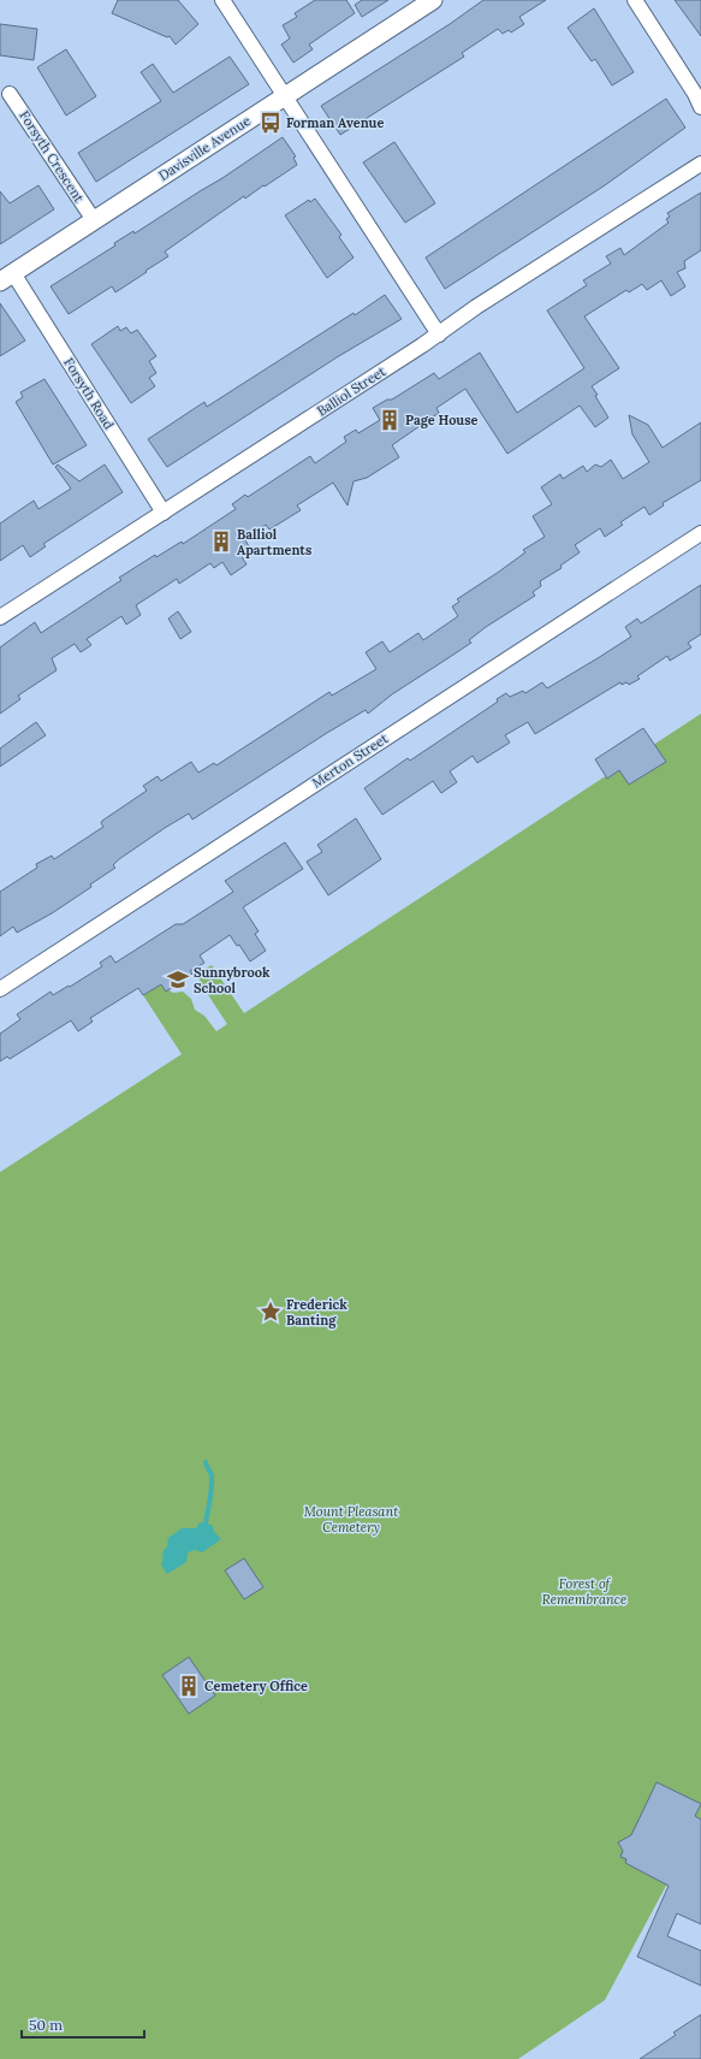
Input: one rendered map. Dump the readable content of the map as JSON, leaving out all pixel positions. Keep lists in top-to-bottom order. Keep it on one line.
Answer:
{"streets":{"street":["Davisville Avenue","Forsyth Crescent","Balliol Street","Forsyth Road","Merton Street"]},"crossings":[["Davisville Avenue","Forsyth Crescent"],["Davisville Avenue","Forsyth Road"],["Balliol Street","Forsyth Road"]],"parks":["Mount Pleasant Cemetery","Forest of Remembrance"],"places":{"bus stop":["Forman Avenue"],"building":["Page House","Balliol Apartments","Cemetery Office"],"school or university":["Sunnybrook School"],"place":["Frederick Banting"]},"scale_bar":"50 m"}
